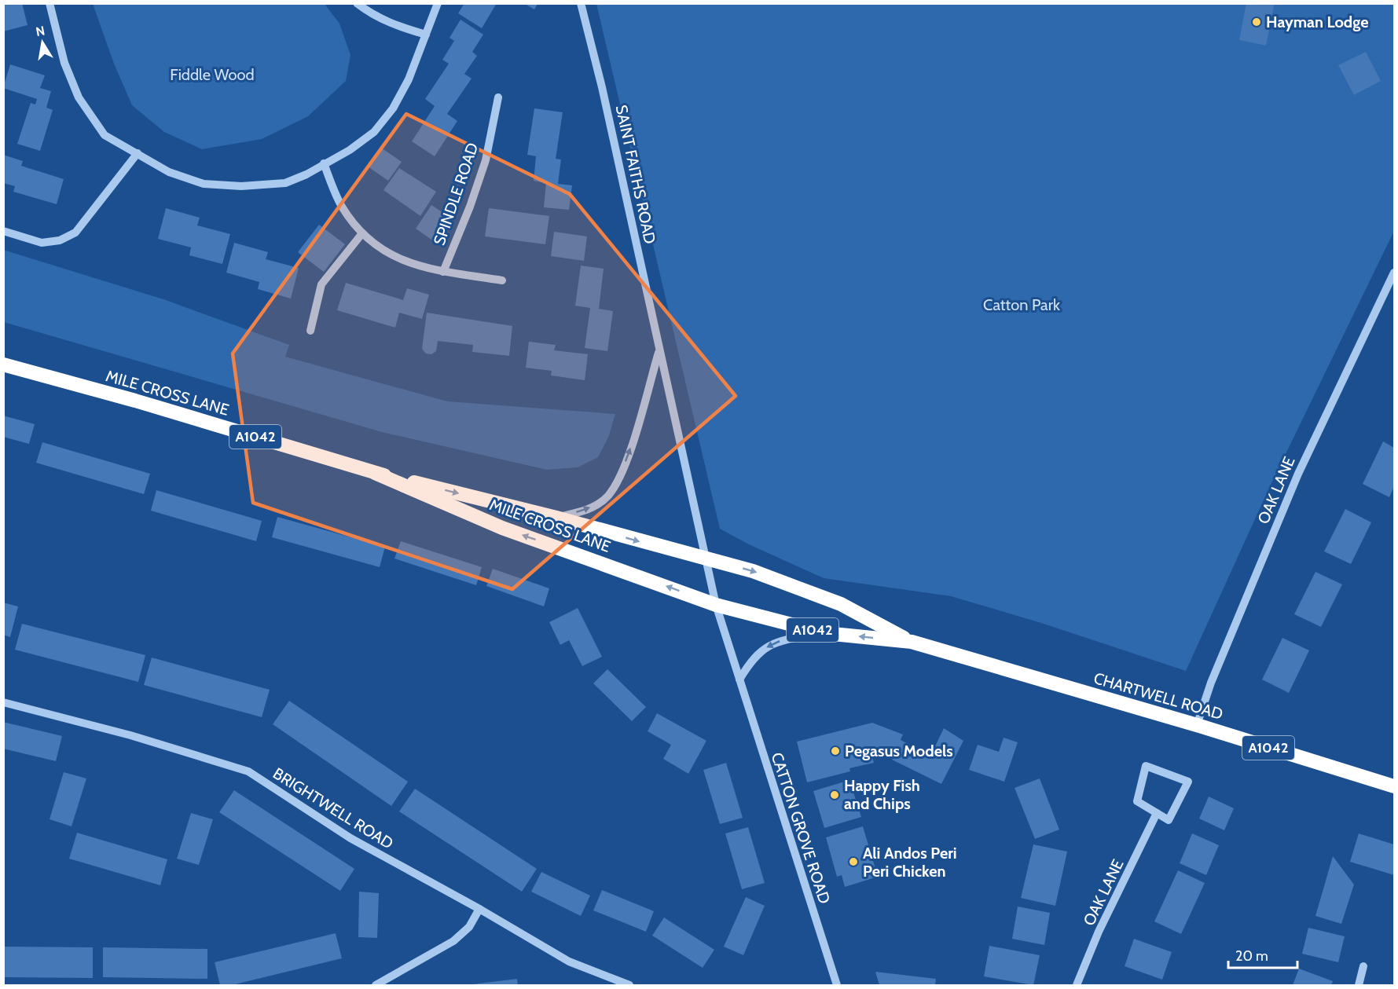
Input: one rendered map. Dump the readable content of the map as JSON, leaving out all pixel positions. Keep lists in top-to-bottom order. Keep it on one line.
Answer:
{"streets":{"highway":["MILE CROSS LANE","A1042","CHARTWELL ROAD"],"street":["SAINT FAITHS ROAD","SPINDLE ROAD","OAK LANE","BRIGHTWELL ROAD","CATTON GROVE ROAD"]},"crossings":[["SAINT FAITHS ROAD","MILE CROSS LANE"],["SAINT FAITHS ROAD","CHARTWELL ROAD"],["SAINT FAITHS ROAD","CATTON GROVE ROAD"],["MILE CROSS LANE","CHARTWELL ROAD"],["MILE CROSS LANE","CATTON GROVE ROAD"],["OAK LANE","CHARTWELL ROAD"],["CHARTWELL ROAD","CATTON GROVE ROAD"]],"parks":["Fiddle Wood","Catton Park"],"places":["Hayman Lodge","Pegasus Models","Happy Fish and Chips","Ali Andos Peri Peri Chicken"],"scale_bar":"20 m","north":"top"}
